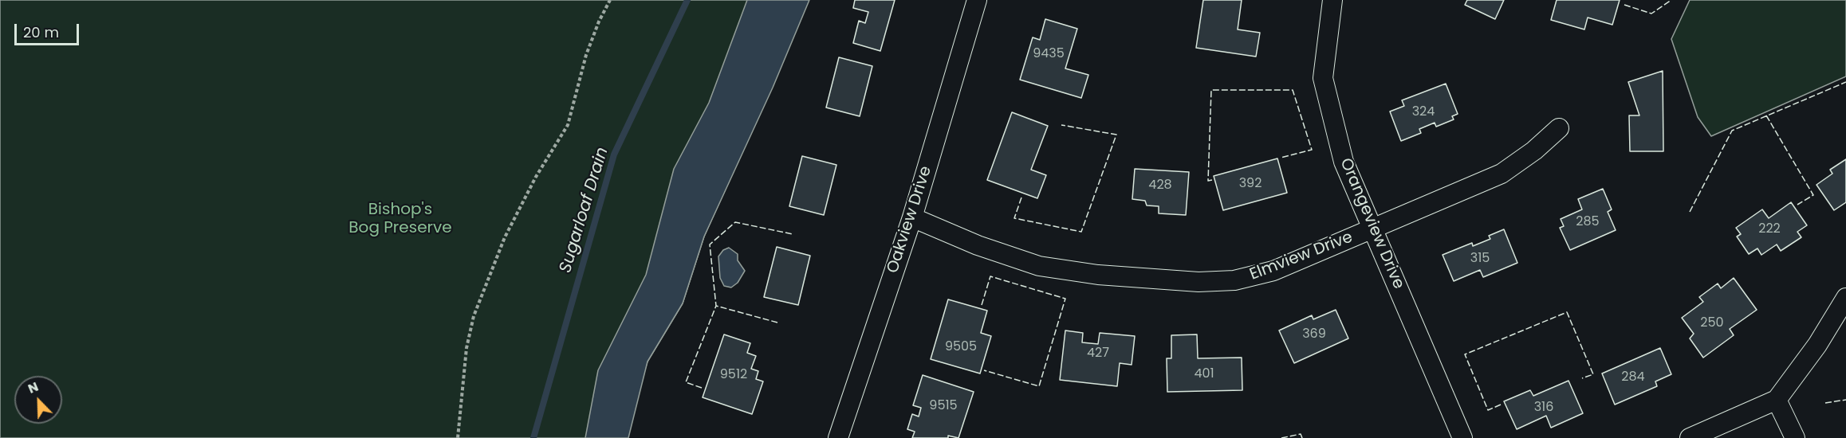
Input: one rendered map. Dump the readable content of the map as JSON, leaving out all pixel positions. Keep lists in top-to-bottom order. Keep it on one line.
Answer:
{"streets":{"street":["Oakview Drive","Orangeview Drive","Elmview Drive"]},"crossings":[["Oakview Drive","Elmview Drive"],["Orangeview Drive","Elmview Drive"]],"water":["Sugarloaf Drain"],"parks":["Bishop's Bog Preserve"],"house_numbers":["9435","324","392","428","285","222","315","250","369","9505","427","401","9512","284","9515","316"],"scale_bar":"20 m","north":"top left"}
